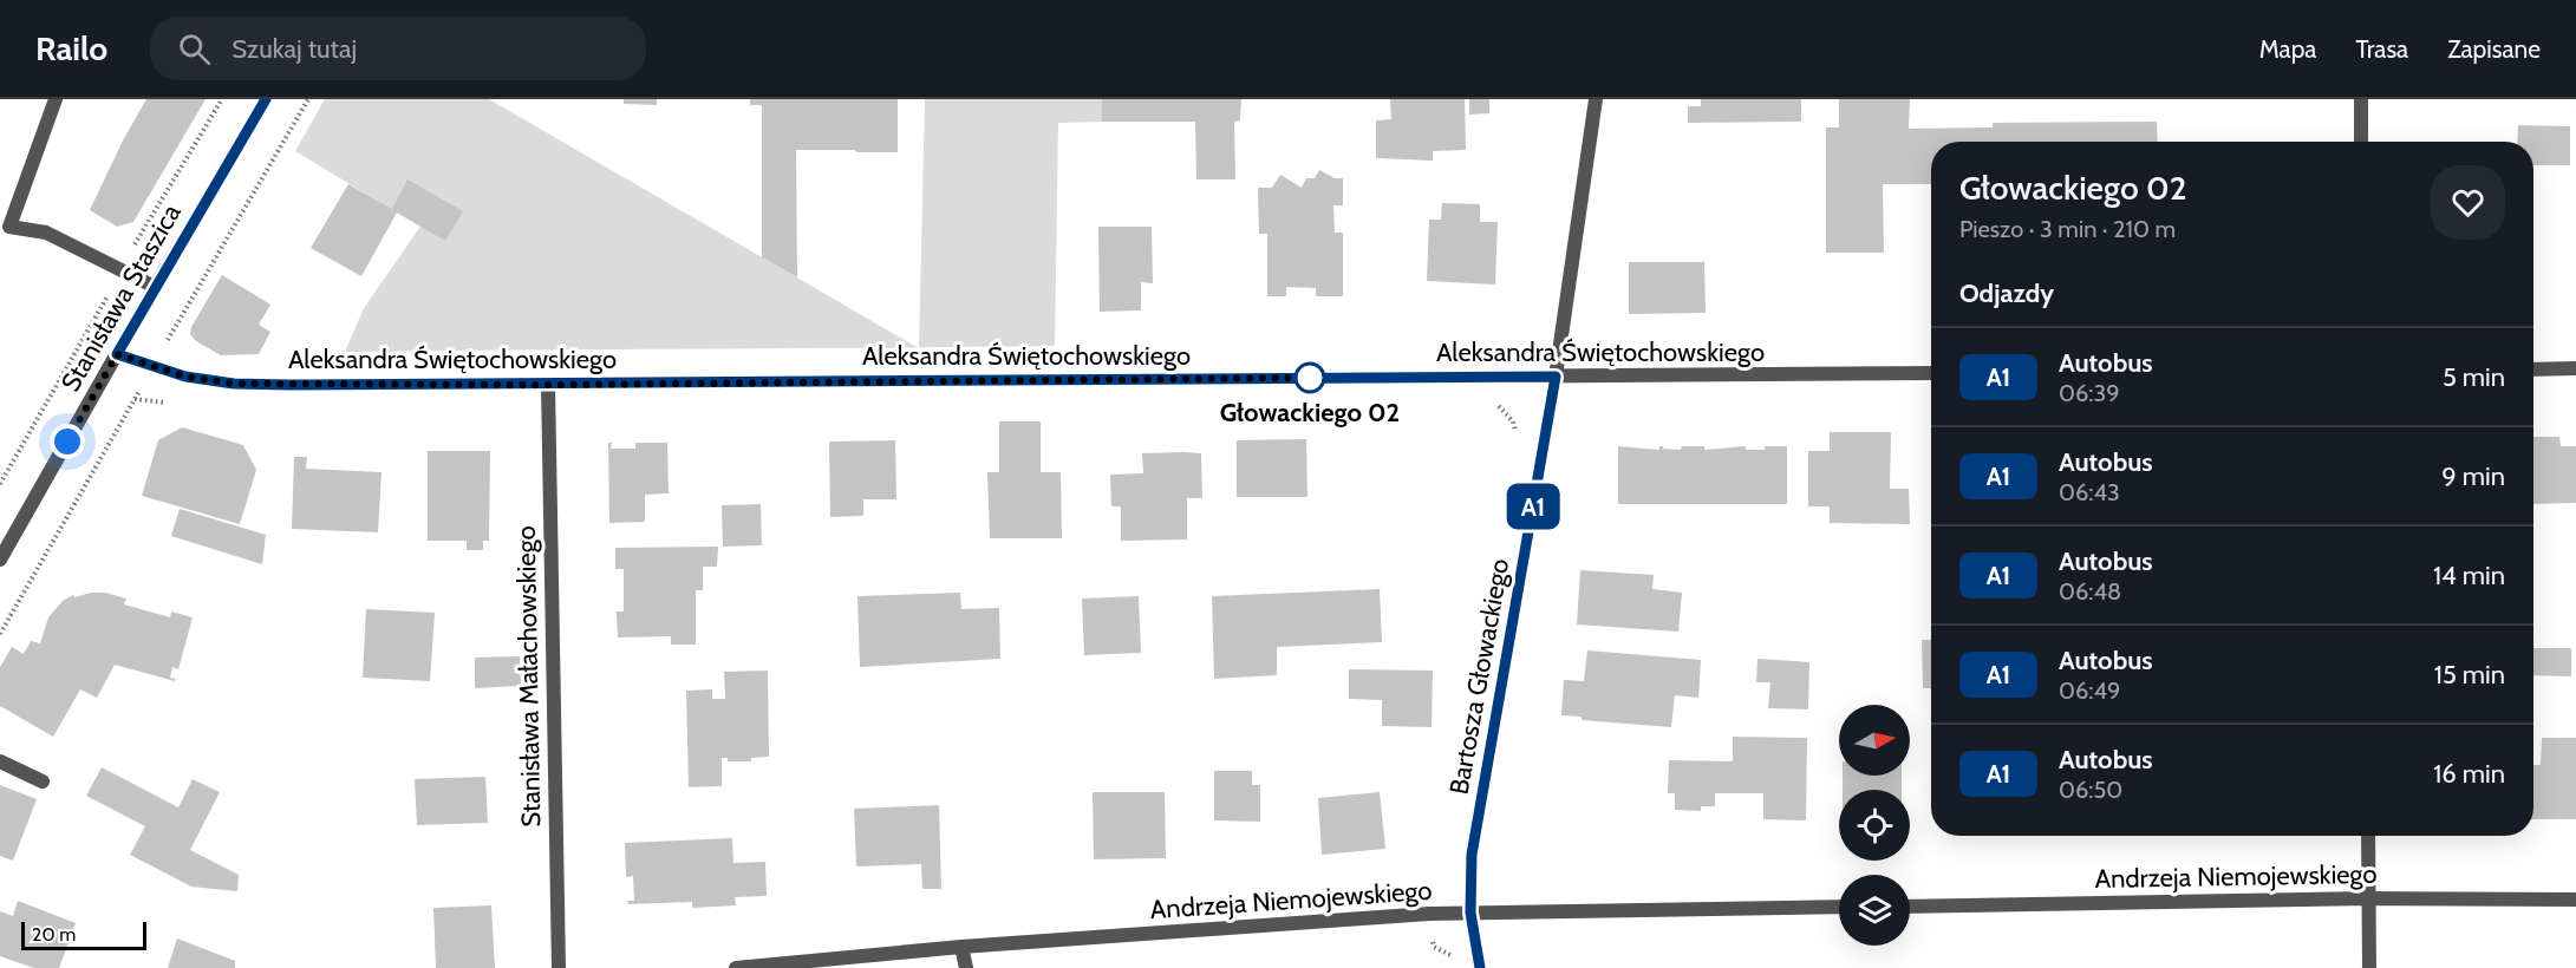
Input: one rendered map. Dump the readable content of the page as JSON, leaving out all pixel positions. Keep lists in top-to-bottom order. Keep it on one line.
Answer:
{"streets":{"street":["Stanisława Staszica","Aleksandra Świętochowskiego","Stanisława Małachowskiego","Bartosza Głowackiego","Andrzeja Niemojewskiego"]},"crossings":[["Stanisława Staszica","Aleksandra Świętochowskiego"],["Aleksandra Świętochowskiego","Stanisława Małachowskiego"],["Aleksandra Świętochowskiego","Bartosza Głowackiego"],["Bartosza Głowackiego","Andrzeja Niemojewskiego"]],"places":["Głowackiego 02"],"lines":["bus line A1"],"scale_bar":"20 m","north":"right","page":{"header":"Railo","search":"Szukaj tutaj","nav":["Mapa","Trasa","Zapisane"],"on_map":"A1","heading":[["Głowackiego 02","Pieszo · 3 min · 210 m"],"Odjazdy"],"list":[{"mark":"A1","name":"Autobus","note":"06:39","value":"5 min"},{"mark":"A1","name":"Autobus","note":"06:43","value":"9 min"},{"mark":"A1","name":"Autobus","note":"06:48","value":"14 min"},{"mark":"A1","name":"Autobus","note":"06:49","value":"15 min"},{"mark":"A1","name":"Autobus","note":"06:50","value":"16 min"}],"scale":"20 m"}}
